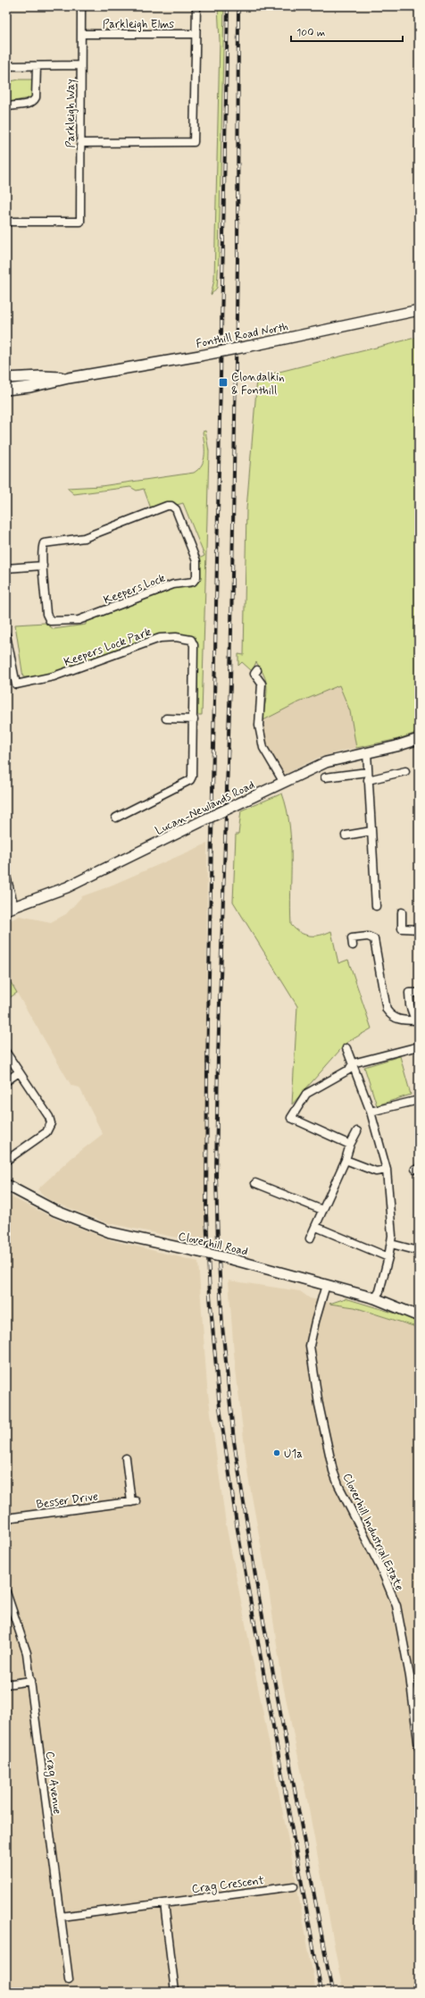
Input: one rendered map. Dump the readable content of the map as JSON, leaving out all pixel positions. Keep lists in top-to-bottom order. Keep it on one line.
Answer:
{"streets":{"street":["Parkleigh Elms","Parkleigh Way","Fonthill Road North","Keepers Lock","Keepers Lock Park","Lucan-Newlands Road","Cloverhill Road","Besser Drive","Cloverhill Industrial Estate","Crag Avenue","Crag Crescent"]},"crossings":[["Parkleigh Elms","Parkleigh Way"],["Cloverhill Road","Cloverhill Industrial Estate"],["Crag Avenue","Crag Crescent"]],"places":{"transit":["Clondalkin & Fonthill"],"other":["U1a"]},"scale_bar":"100 m"}
